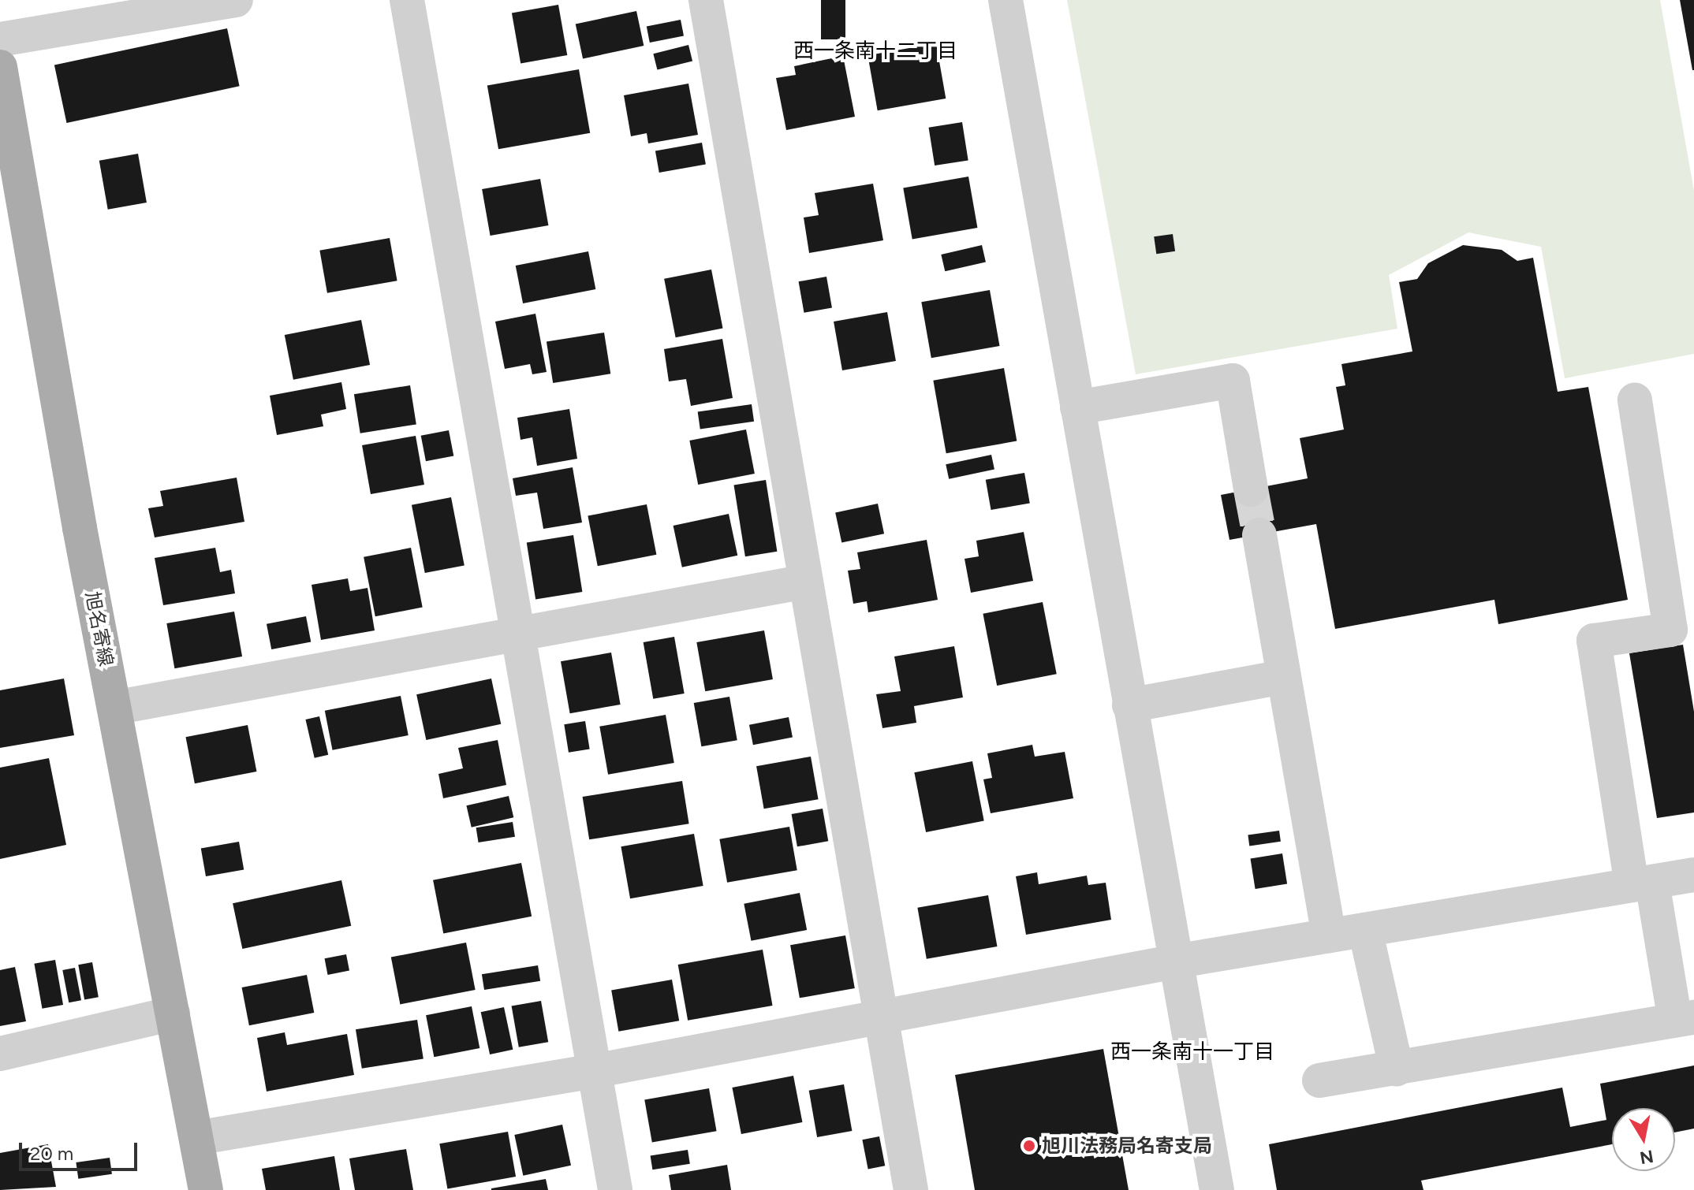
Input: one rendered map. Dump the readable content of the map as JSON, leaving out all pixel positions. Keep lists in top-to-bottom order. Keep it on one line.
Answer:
{"streets":{"main road":["旭名寄線"]},"districts":["西一条南十二丁目","西一条南十一丁目"],"places":["旭川法務局名寄支局"],"scale_bar":"20 m","north":"bottom"}
